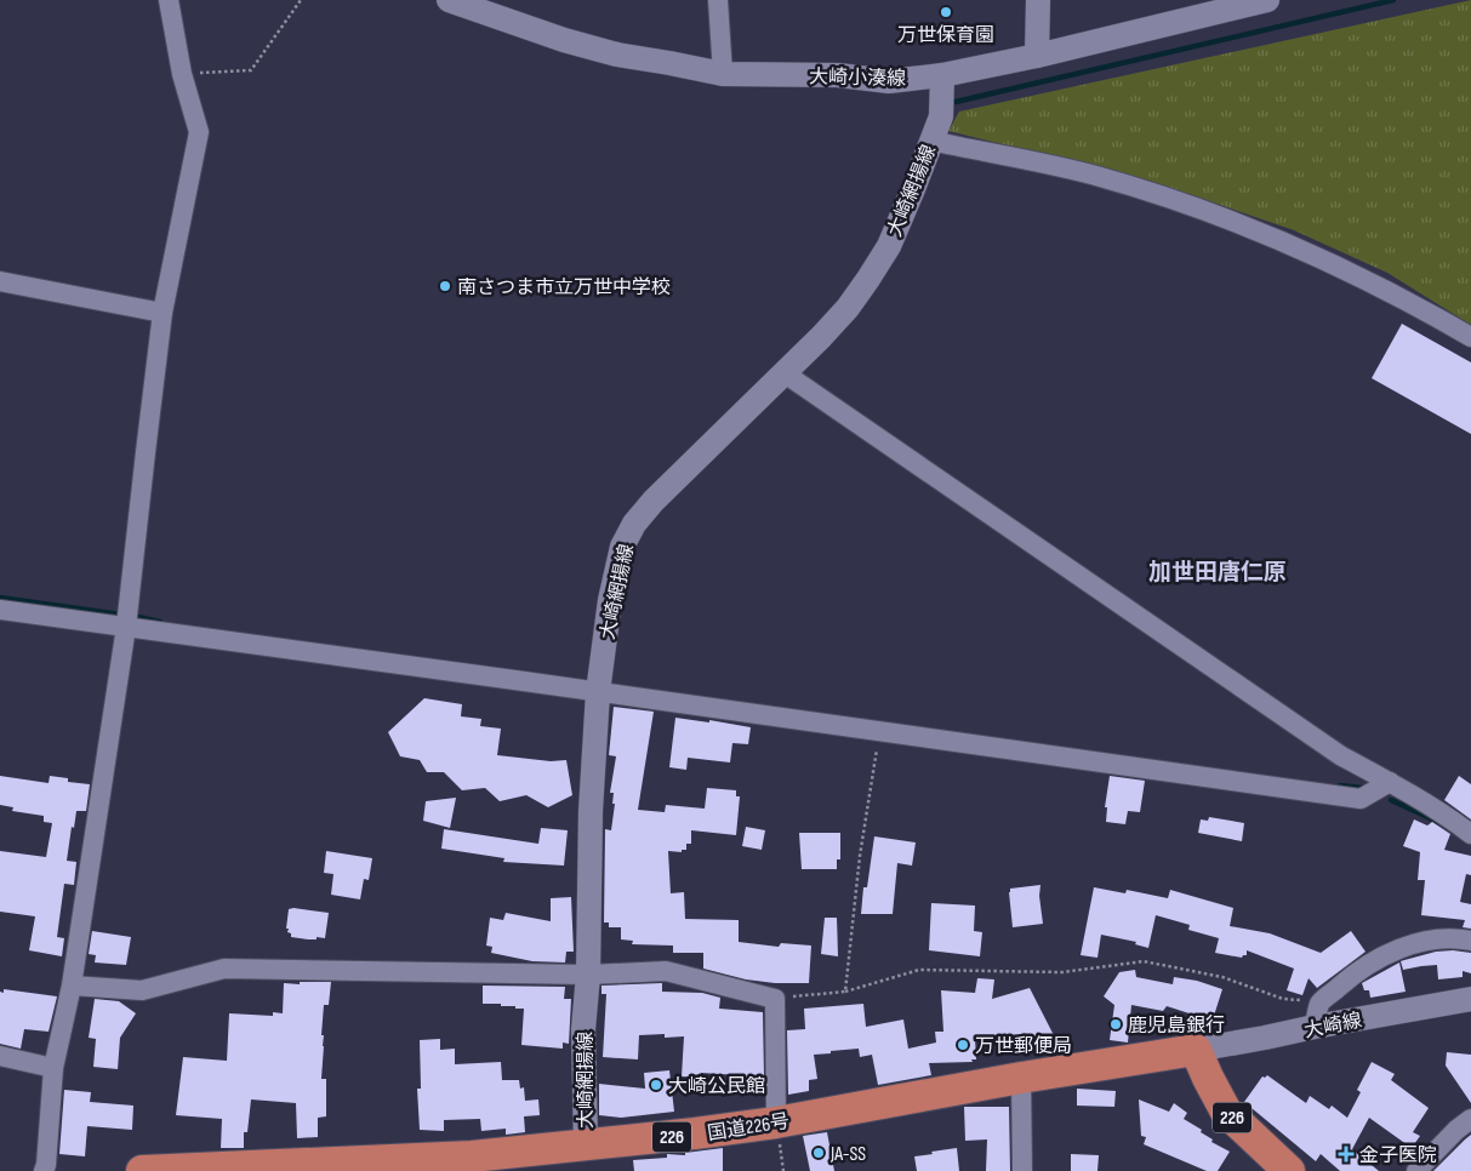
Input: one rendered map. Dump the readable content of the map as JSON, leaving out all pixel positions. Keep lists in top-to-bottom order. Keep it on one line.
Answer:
{"streets":{"highway":["226","国道226号"],"street":["大崎小湊線","大崎網揚線","大崎線"]},"crossings":[["大崎小湊線","大崎網揚線"],["大崎網揚線","国道226号"],["大崎線","226"],["大崎線","国道226号"],["226","国道226号"]],"districts":["加世田唐仁原"],"places":{"other":["万世保育園","南さつま市立万世中学校","鹿児島銀行","万世郵便局","大崎公民館","JA-SS"],"health":["金子医院"]}}
